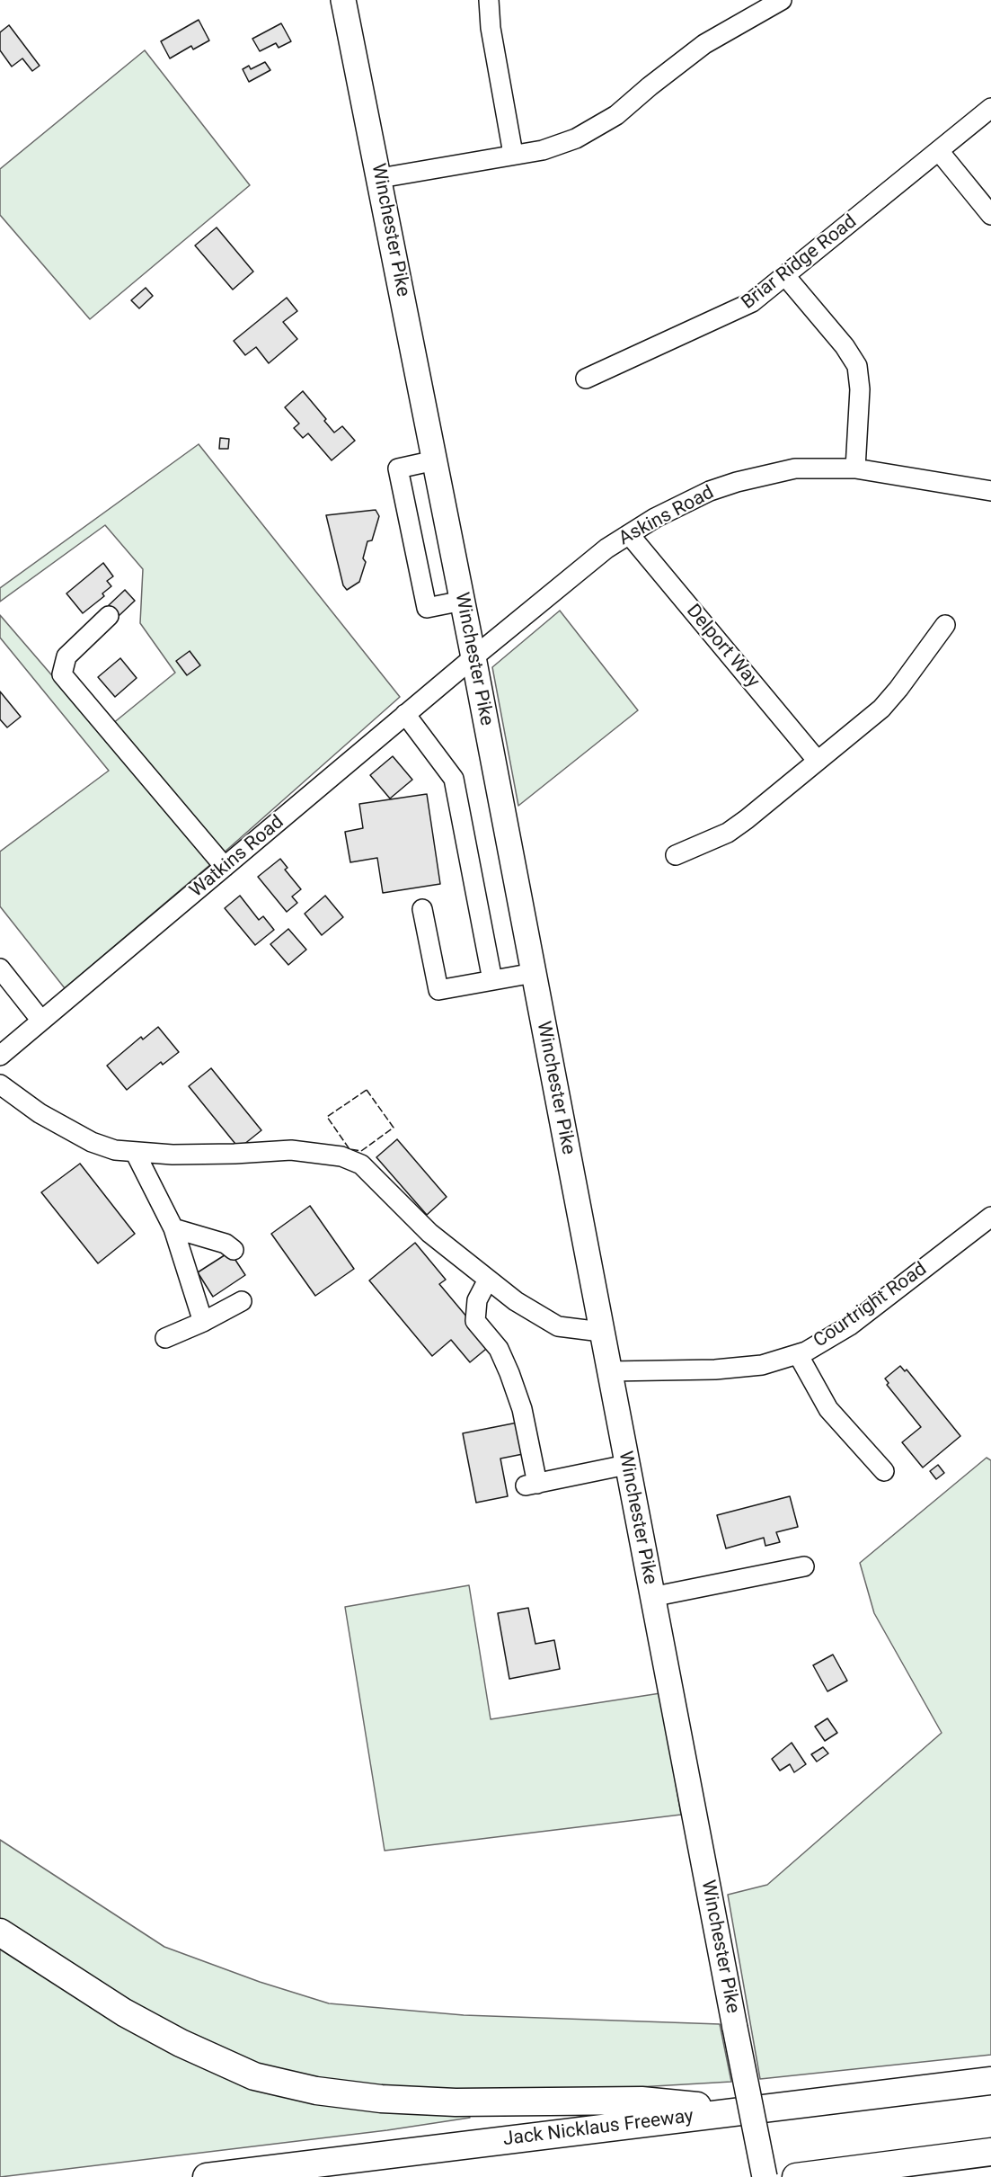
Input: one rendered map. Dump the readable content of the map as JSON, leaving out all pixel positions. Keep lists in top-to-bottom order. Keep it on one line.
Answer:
{"streets":{"highway":["Jack Nicklaus Freeway"],"main road":["Winchester Pike"],"street":["Briar Ridge Road","Askins Road","Delport Way","Watkins Road","Courtright Road"]},"crossings":[["Winchester Pike","Askins Road"],["Winchester Pike","Watkins Road"],["Winchester Pike","Courtright Road"],["Askins Road","Delport Way"],["Askins Road","Watkins Road"]]}
